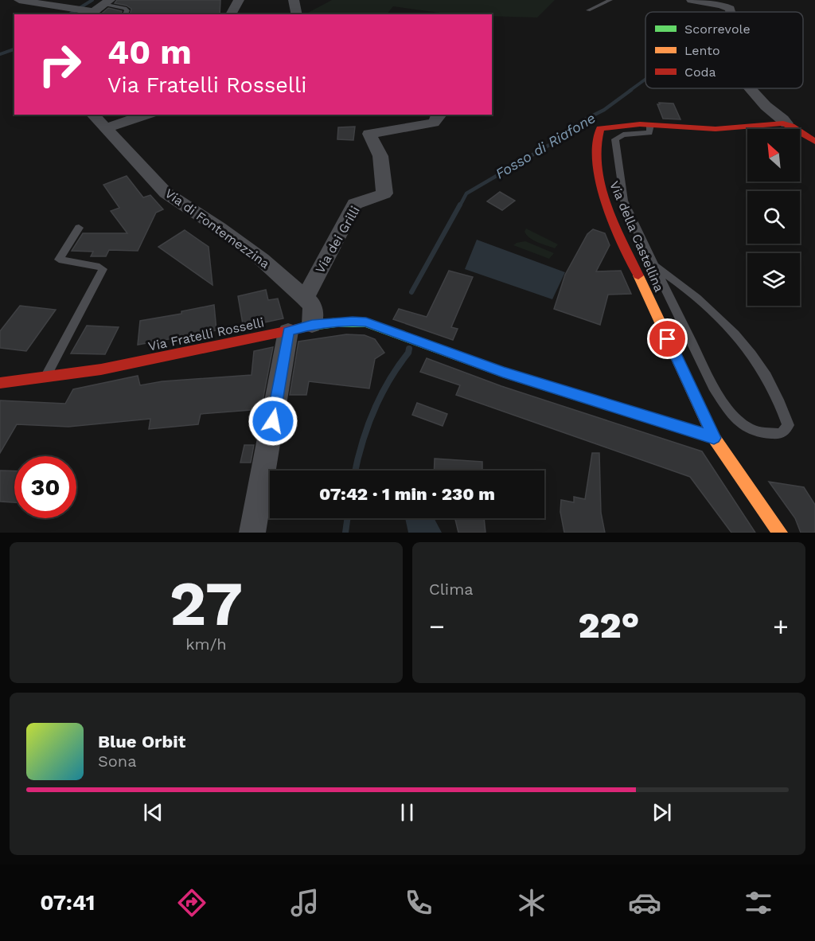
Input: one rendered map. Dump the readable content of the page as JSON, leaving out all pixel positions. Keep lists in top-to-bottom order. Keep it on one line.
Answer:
{"streets":{"street":["Via di Fontemezzina","Via della Castellina","Via dei Grilli","Via Fratelli Rosselli"]},"crossings":[["Via di Fontemezzina","Via dei Grilli"],["Via di Fontemezzina","Via Fratelli Rosselli"],["Via della Castellina","Via Fratelli Rosselli"]],"water":["Fosso di Riafone"],"legend":["Scorrevole","Lento","Coda"],"north":"top left","page":{"turn":["40 m","Via Fratelli Rosselli"],"limit":"30","trip":"07:42 · 1 min · 230 m","tile":[["27","km/h"],"Clima"],"heat":["−","22°","+"],"song":["Blue Orbit","Sona"],"tabs":"07:41"}}
